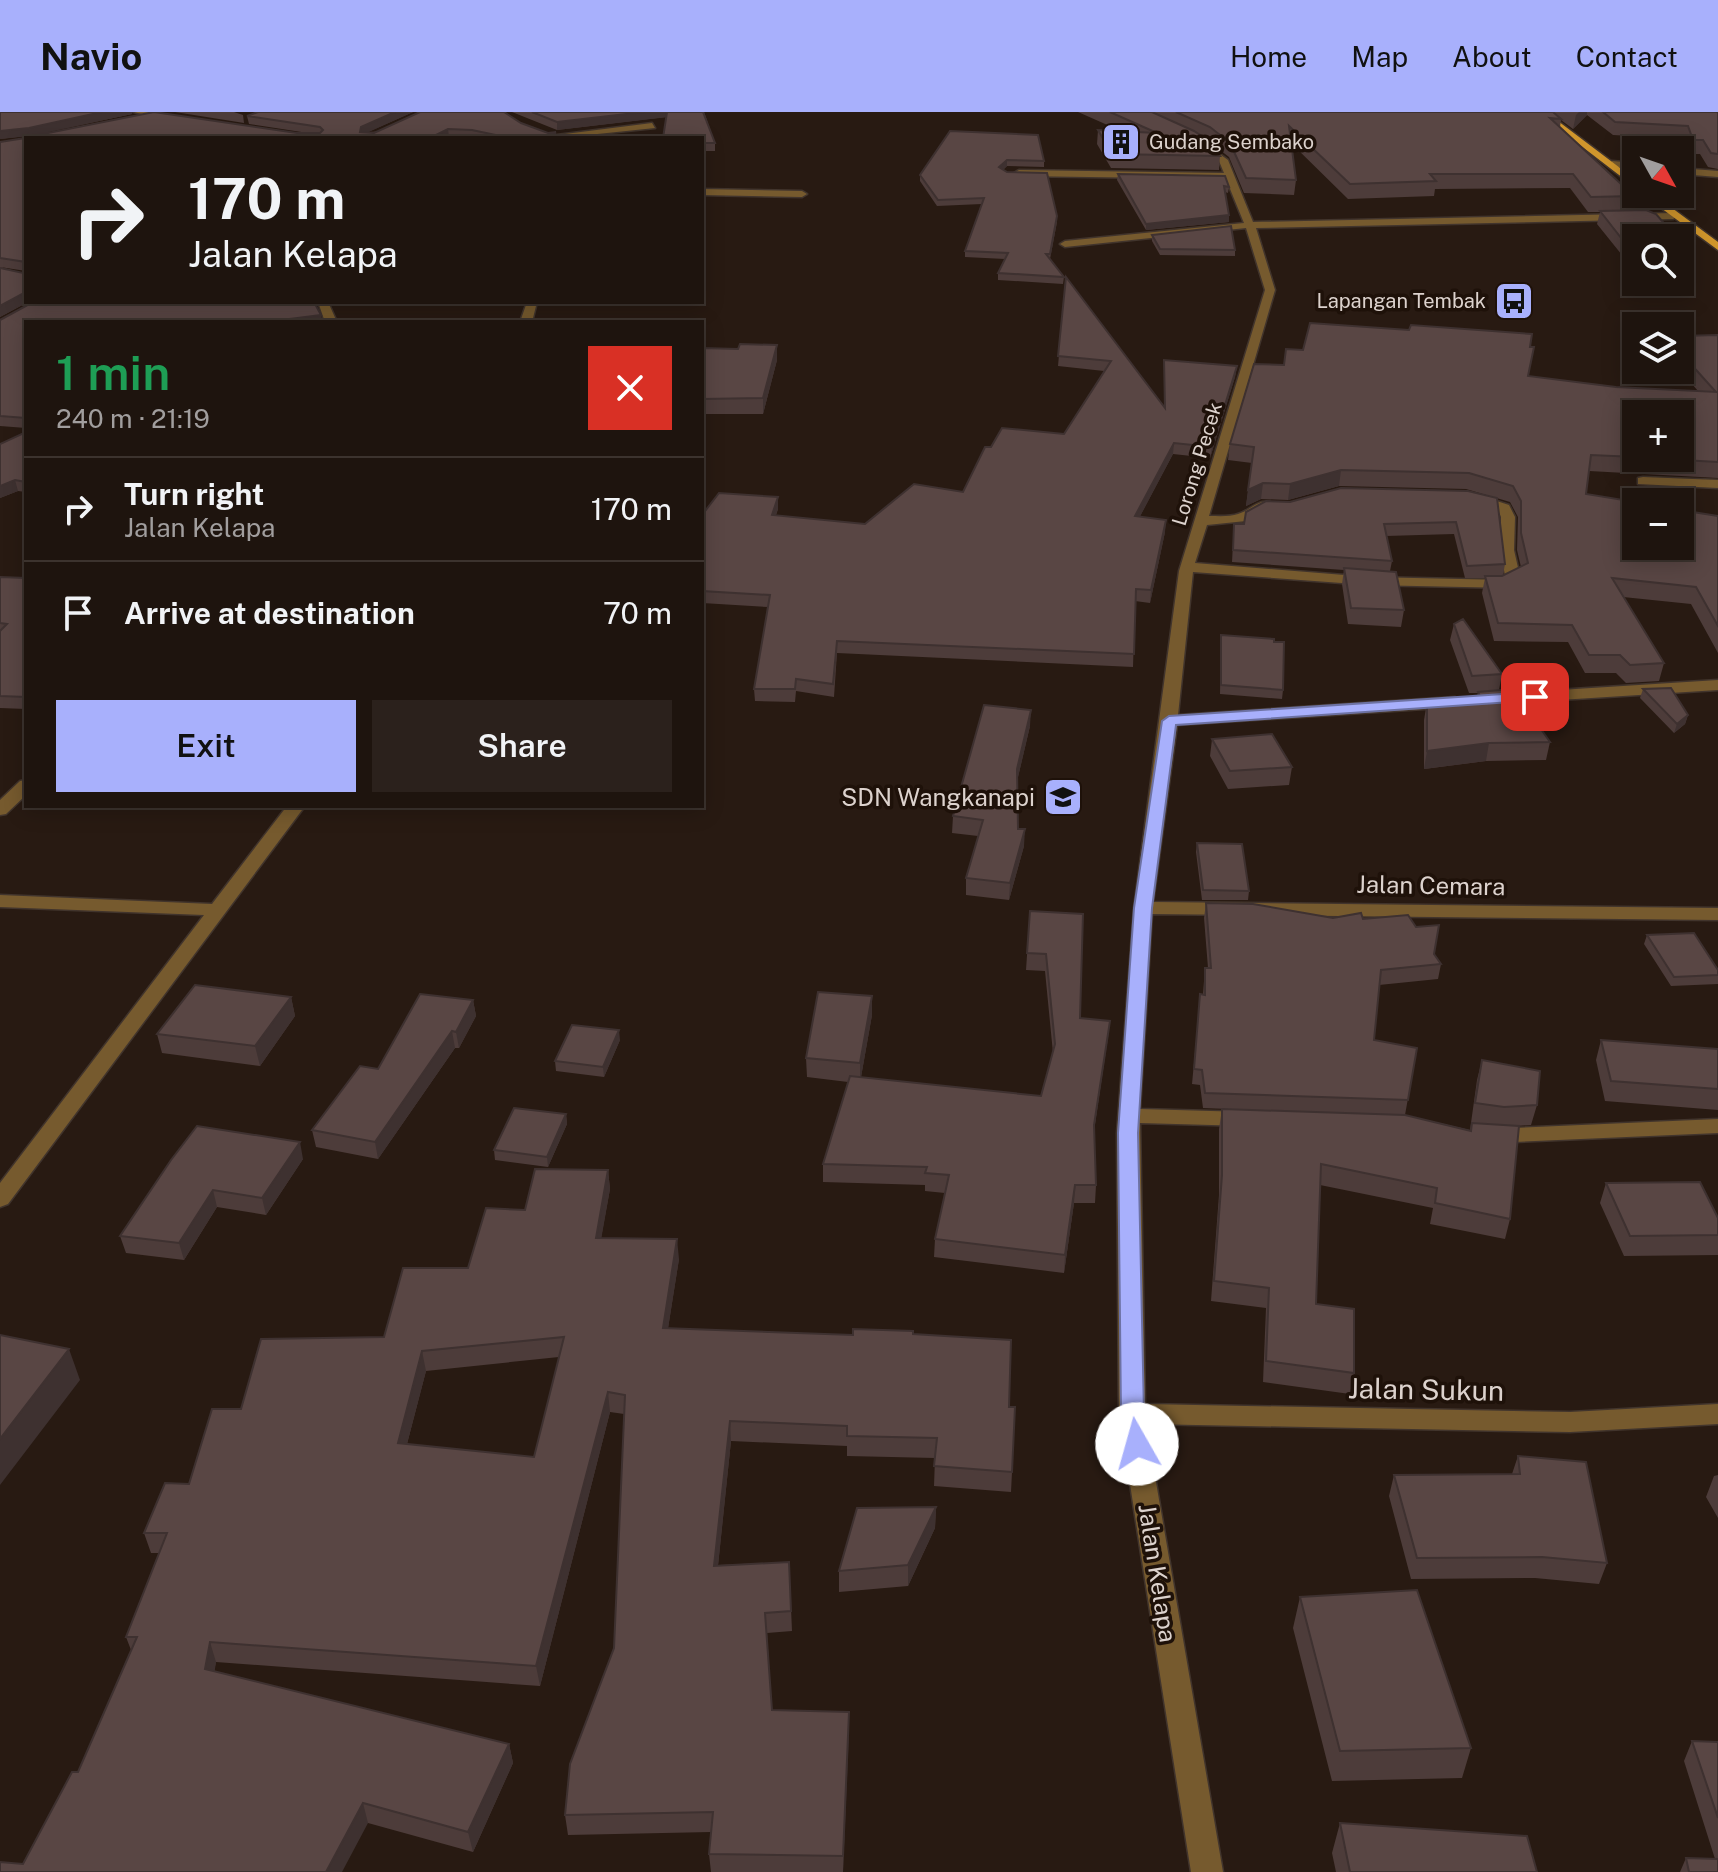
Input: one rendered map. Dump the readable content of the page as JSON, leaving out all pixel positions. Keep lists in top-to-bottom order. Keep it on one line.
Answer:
{"streets":{"street":["Lorong Pecek","Jalan Cemara","Jalan Sukun","Jalan Kelapa"]},"crossings":[["Lorong Pecek","Jalan Kelapa"],["Jalan Cemara","Jalan Kelapa"],["Jalan Sukun","Jalan Kelapa"]],"places":{"building":["Gudang Sembako"],"bus stop":["Lapangan Tembak"],"school or university":["SDN Wangkanapi"]},"north":"bottom right","page":{"header":"Navio","nav":["Home","Map","About","Contact"],"map_buttons":["+","−"],"turn":["170 m","Jalan Kelapa"],"heading":["1 min","240 m · 21:19"],"list":[{"name":"Turn right","note":"Jalan Kelapa","value":"170 m"},{"name":"Arrive at destination","value":"70 m"}],"buttons":["Exit","Share"]}}
